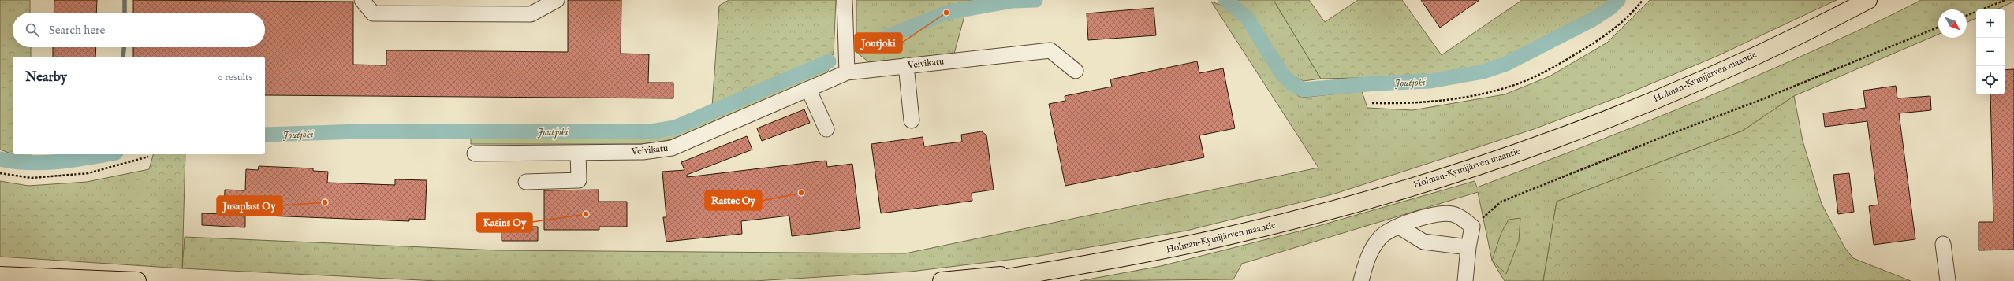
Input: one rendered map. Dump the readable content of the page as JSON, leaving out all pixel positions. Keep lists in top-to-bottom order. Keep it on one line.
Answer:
{"streets":{"highway":["Holman–Kymijärven maantie"],"street":["Veivikatu"]},"water":["Joutjoki"],"places":["Joutjoki","Rastec Oy","Jusaplast Oy","Kasins Oy"],"north":"bottom right","page":{"map_buttons":["+","−"],"search":"Search here","heading":["Nearby","0 results"]}}
